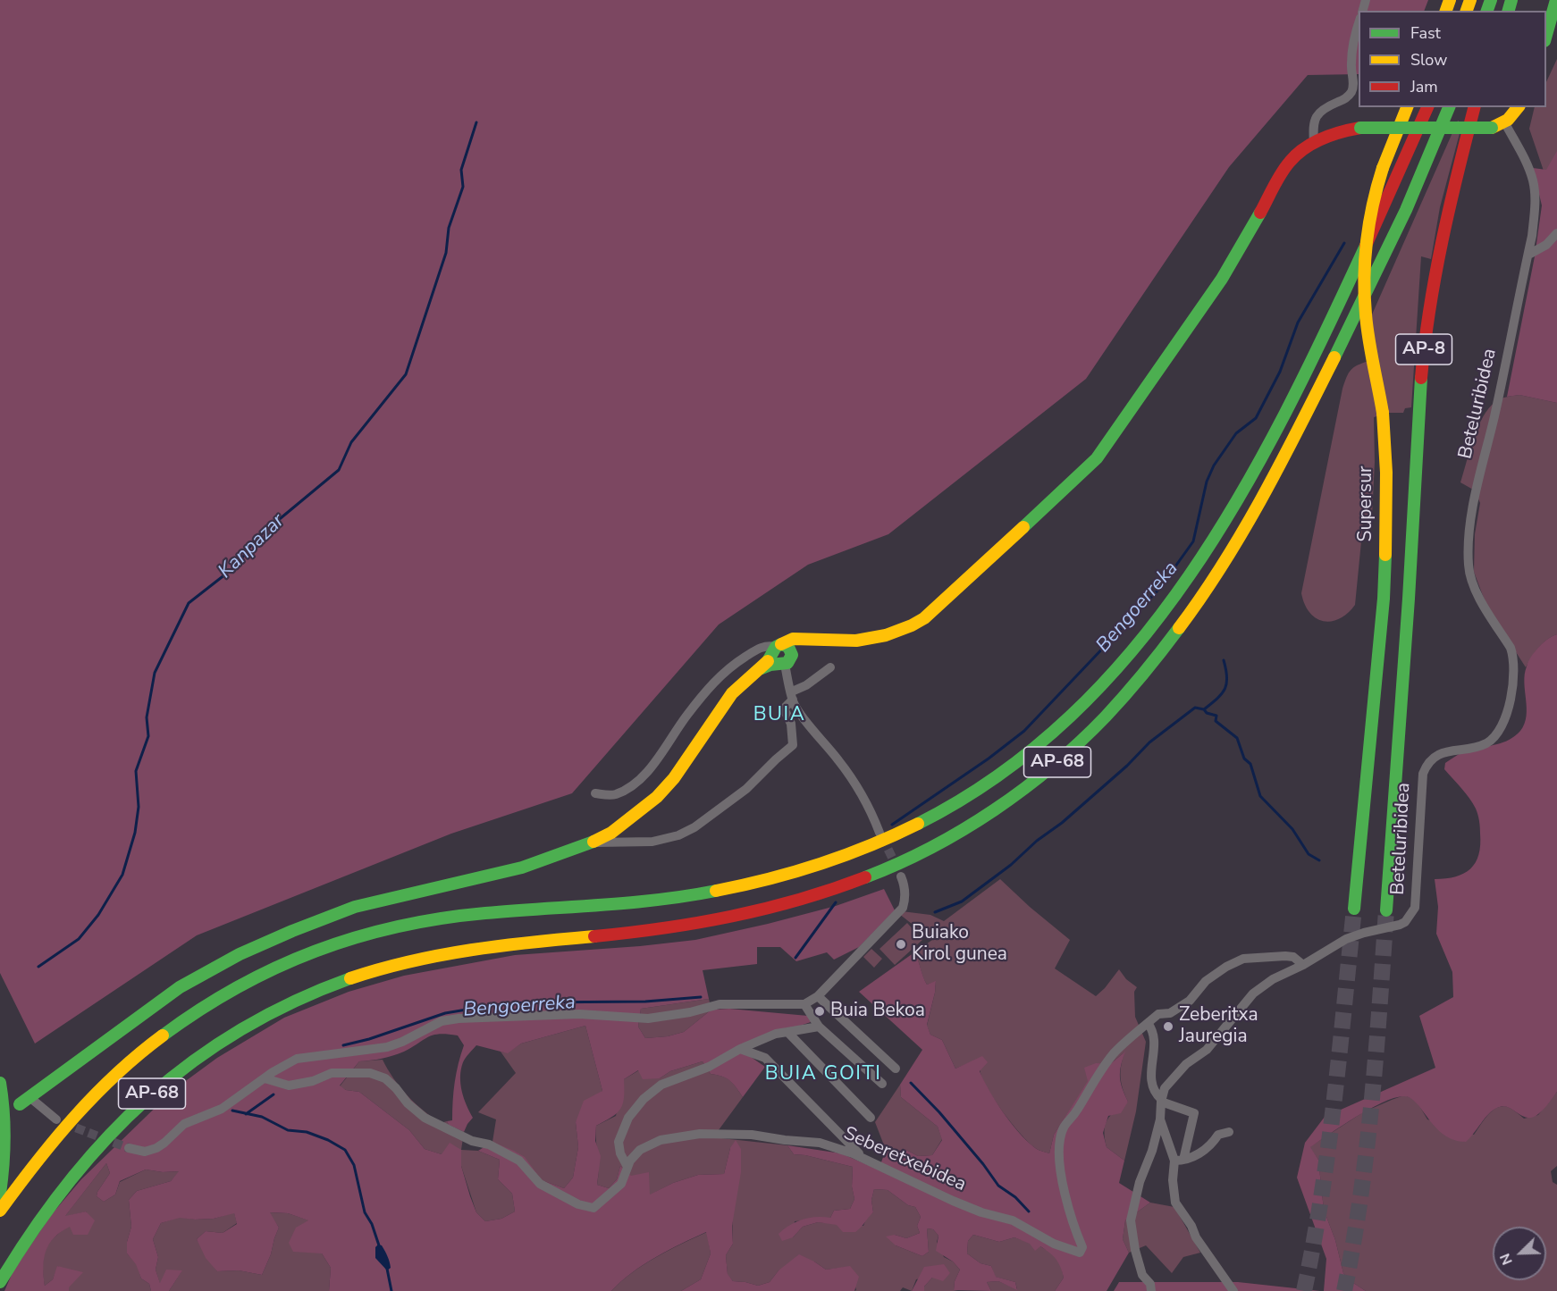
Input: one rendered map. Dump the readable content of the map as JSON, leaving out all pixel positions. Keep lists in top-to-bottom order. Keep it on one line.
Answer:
{"streets":{"main road":["AP-8","Supersur","AP-68"],"street":["Beteluribidea","Seberetxebidea"]},"crossings":[["Beteluribidea","Seberetxebidea"]],"districts":["BUIA","BUIA GOITI"],"water":["Kanpazar","Bengoerreka"],"places":["Buiako Kirol gunea","Buia Bekoa","Zeberitxa Jauregia"],"legend":["Fast","Slow","Jam"],"north":"bottom left"}
